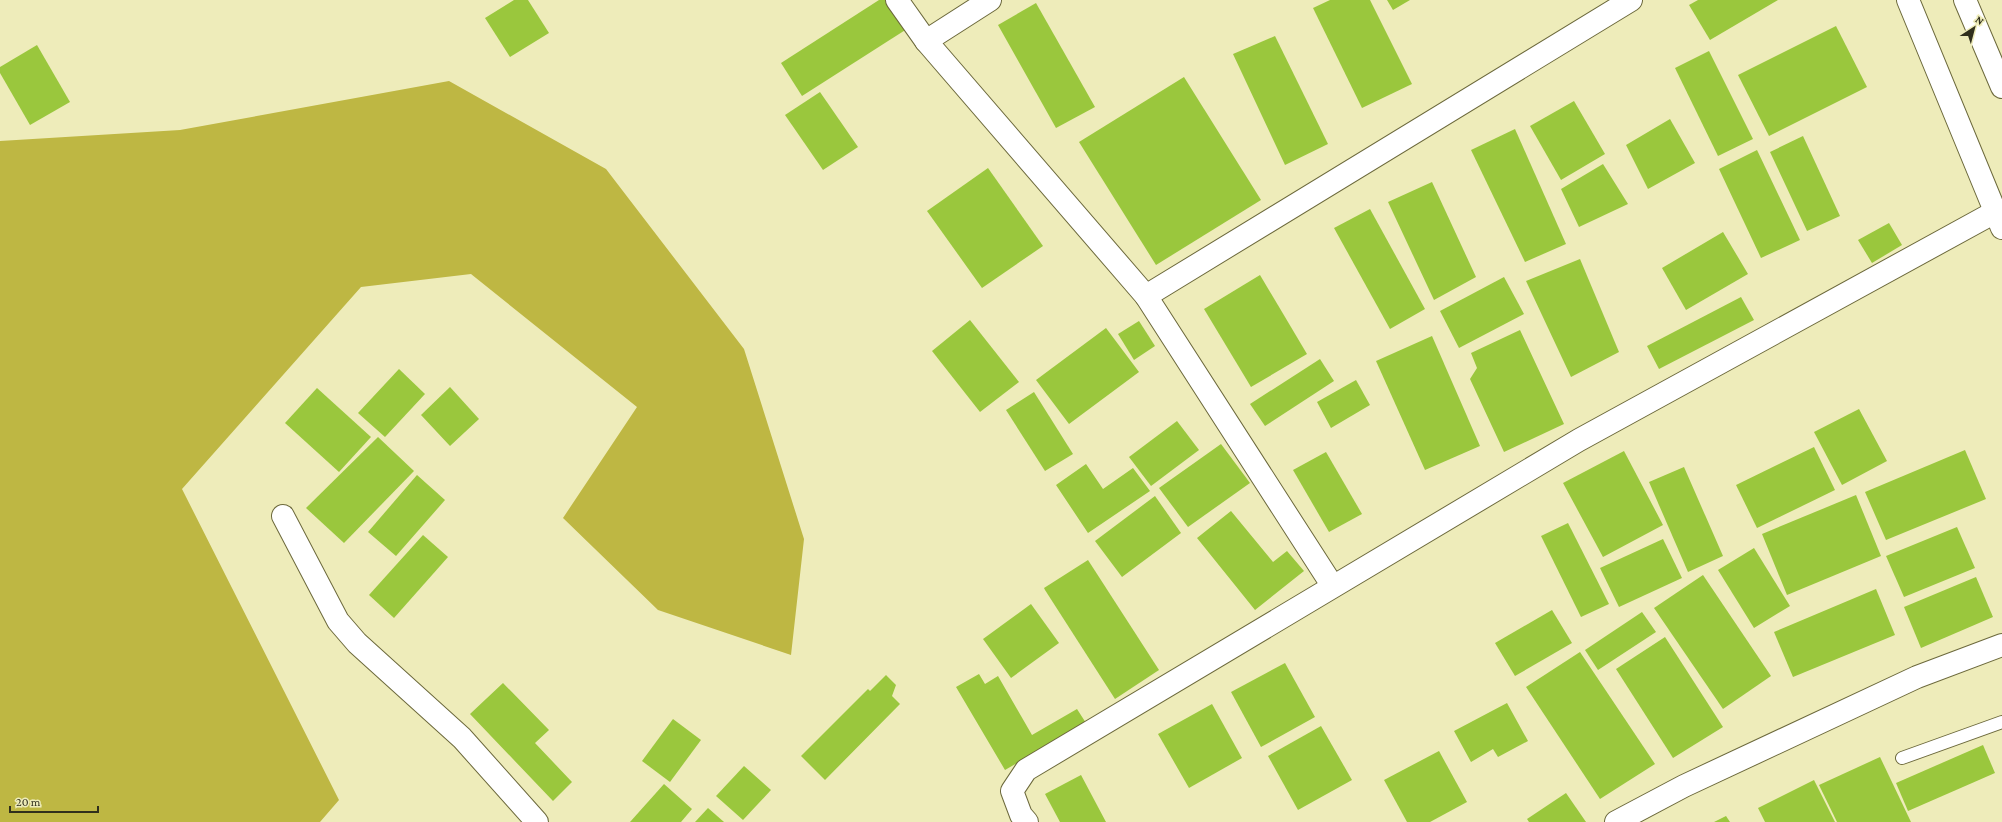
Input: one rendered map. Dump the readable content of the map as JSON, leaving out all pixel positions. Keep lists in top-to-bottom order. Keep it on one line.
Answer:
{"scale_bar":"20 m","north":"top right"}
